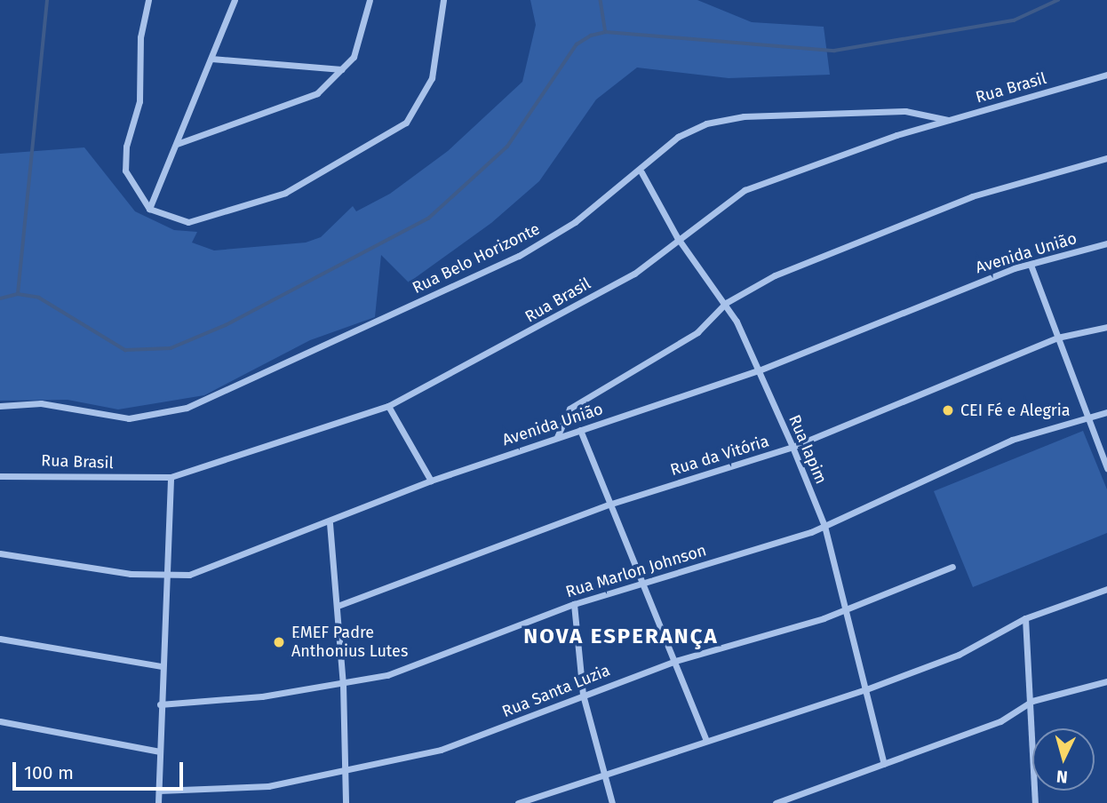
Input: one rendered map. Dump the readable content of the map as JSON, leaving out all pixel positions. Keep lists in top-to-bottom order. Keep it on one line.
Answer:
{"streets":{"street":["Rua Brasil","Avenida União","Rua Belo Horizonte","Rua Iapim","Rua da Vitória","Rua Marlon Johnson","Rua Santa Luzia"]},"crossings":[["Rua Brasil","Rua Belo Horizonte"],["Rua Brasil","Rua Iapim"],["Avenida União","Rua Iapim"],["Rua Belo Horizonte","Rua Iapim"],["Rua Iapim","Rua da Vitória"],["Rua Iapim","Rua Marlon Johnson"],["Rua Iapim","Rua Santa Luzia"]],"districts":["NOVA ESPERANÇA"],"places":["CEI Fé e Alegria","EMEF Padre Anthonius Lutes"],"scale_bar":"100 m","north":"bottom"}
